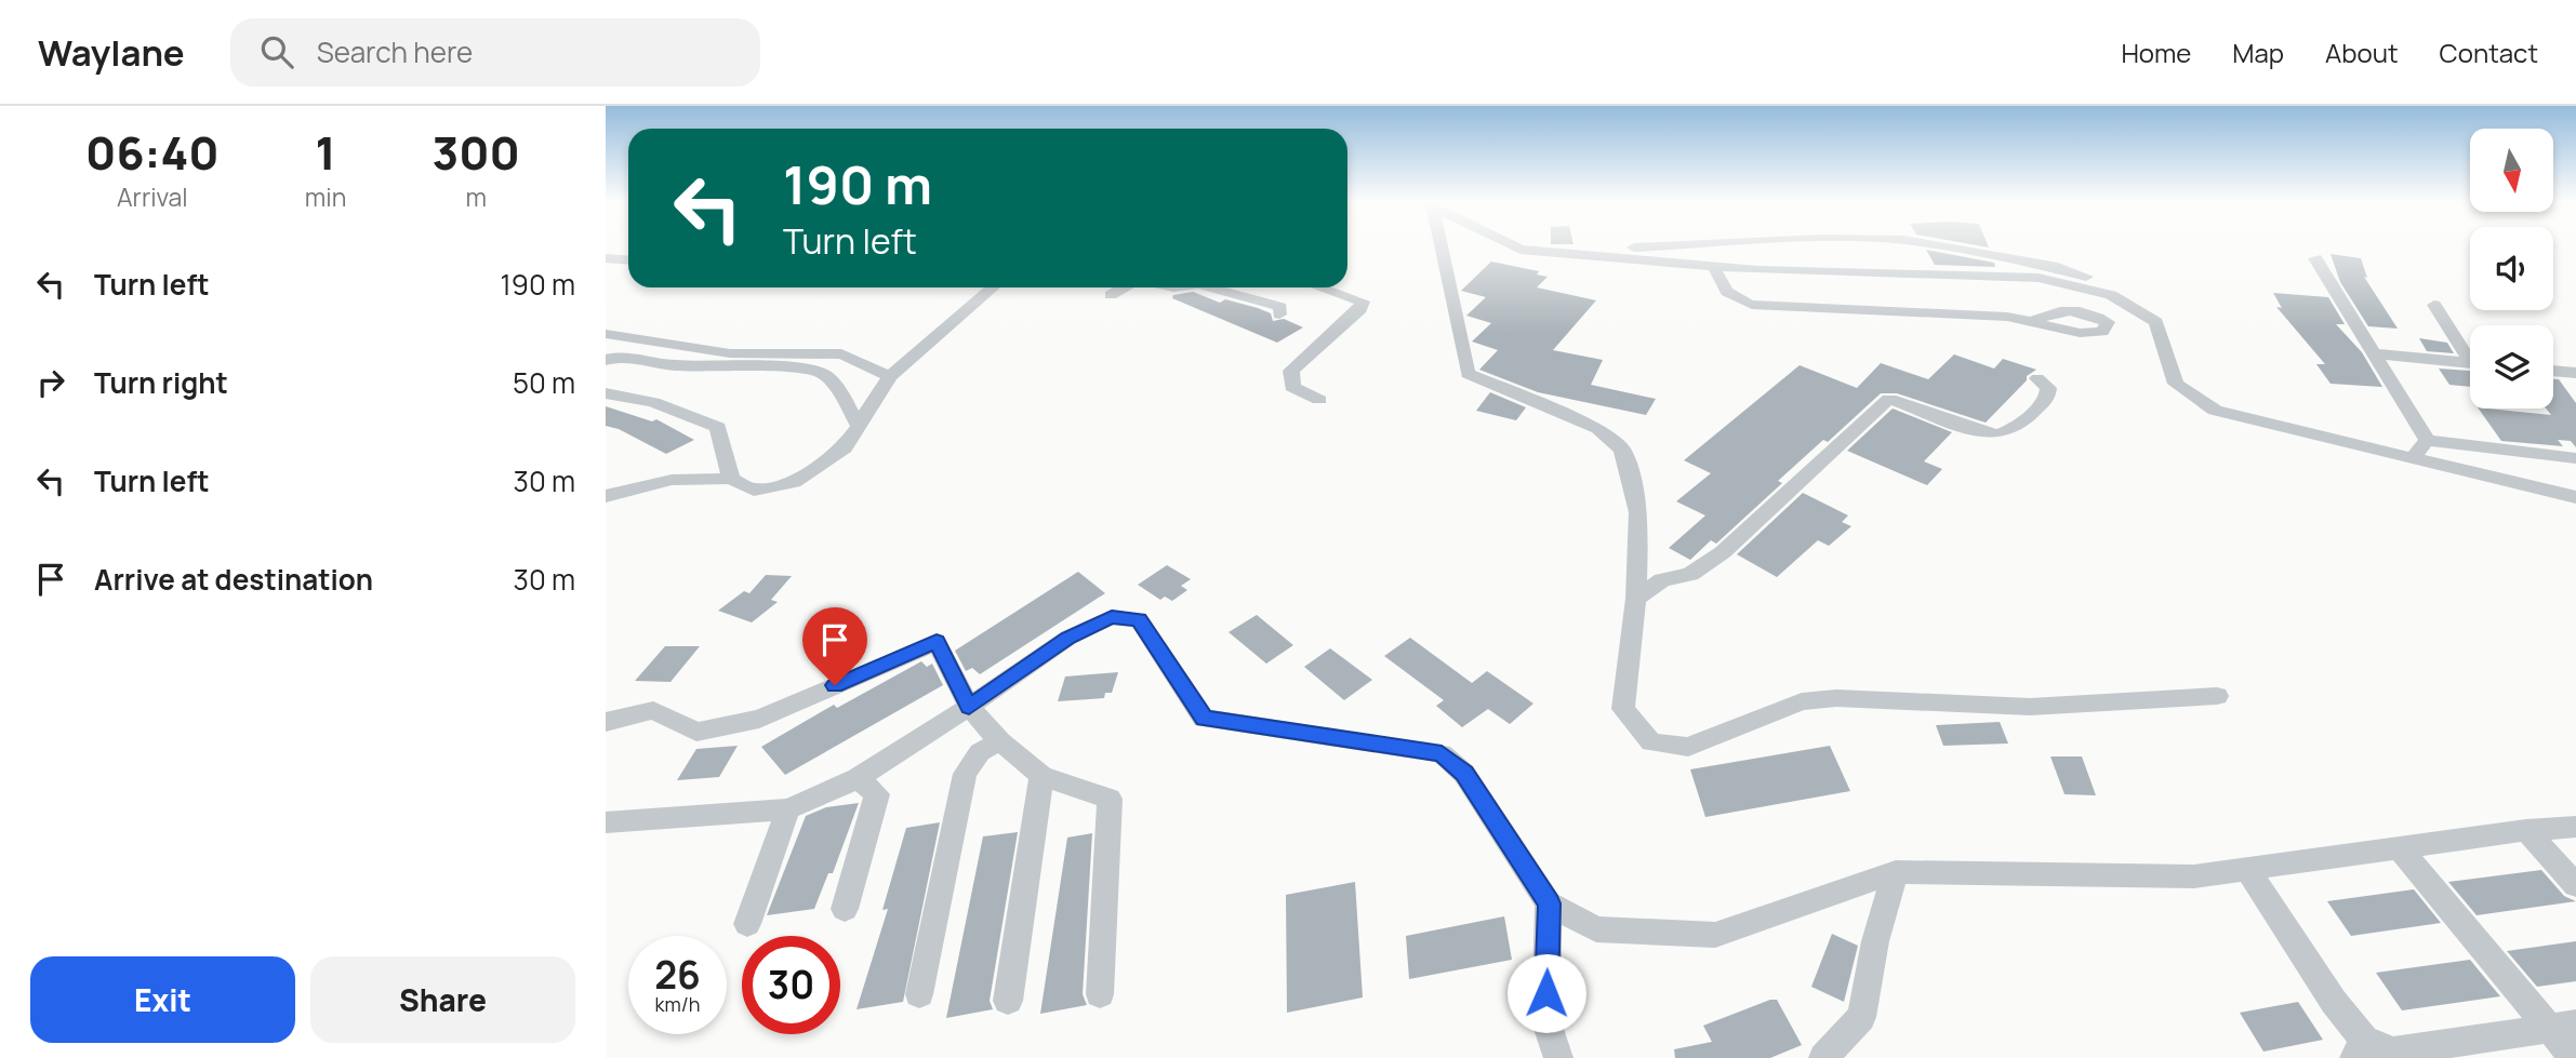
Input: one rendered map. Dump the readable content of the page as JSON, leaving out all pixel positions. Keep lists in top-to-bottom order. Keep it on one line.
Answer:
{"north":"bottom","page":{"header":"Waylane","search":"Search here","nav":["Home","Map","About","Contact"],"eta":["06:40","Arrival","1","min","300","m"],"turn":["190 m","Turn left"],"list":[{"name":"Turn left","value":"190 m"},{"name":"Turn right","value":"50 m"},{"name":"Turn left","value":"30 m"},{"name":"Arrive at destination","value":"30 m"}],"speed":"26 km/h","limit":"30","buttons":["Exit","Share"]}}
